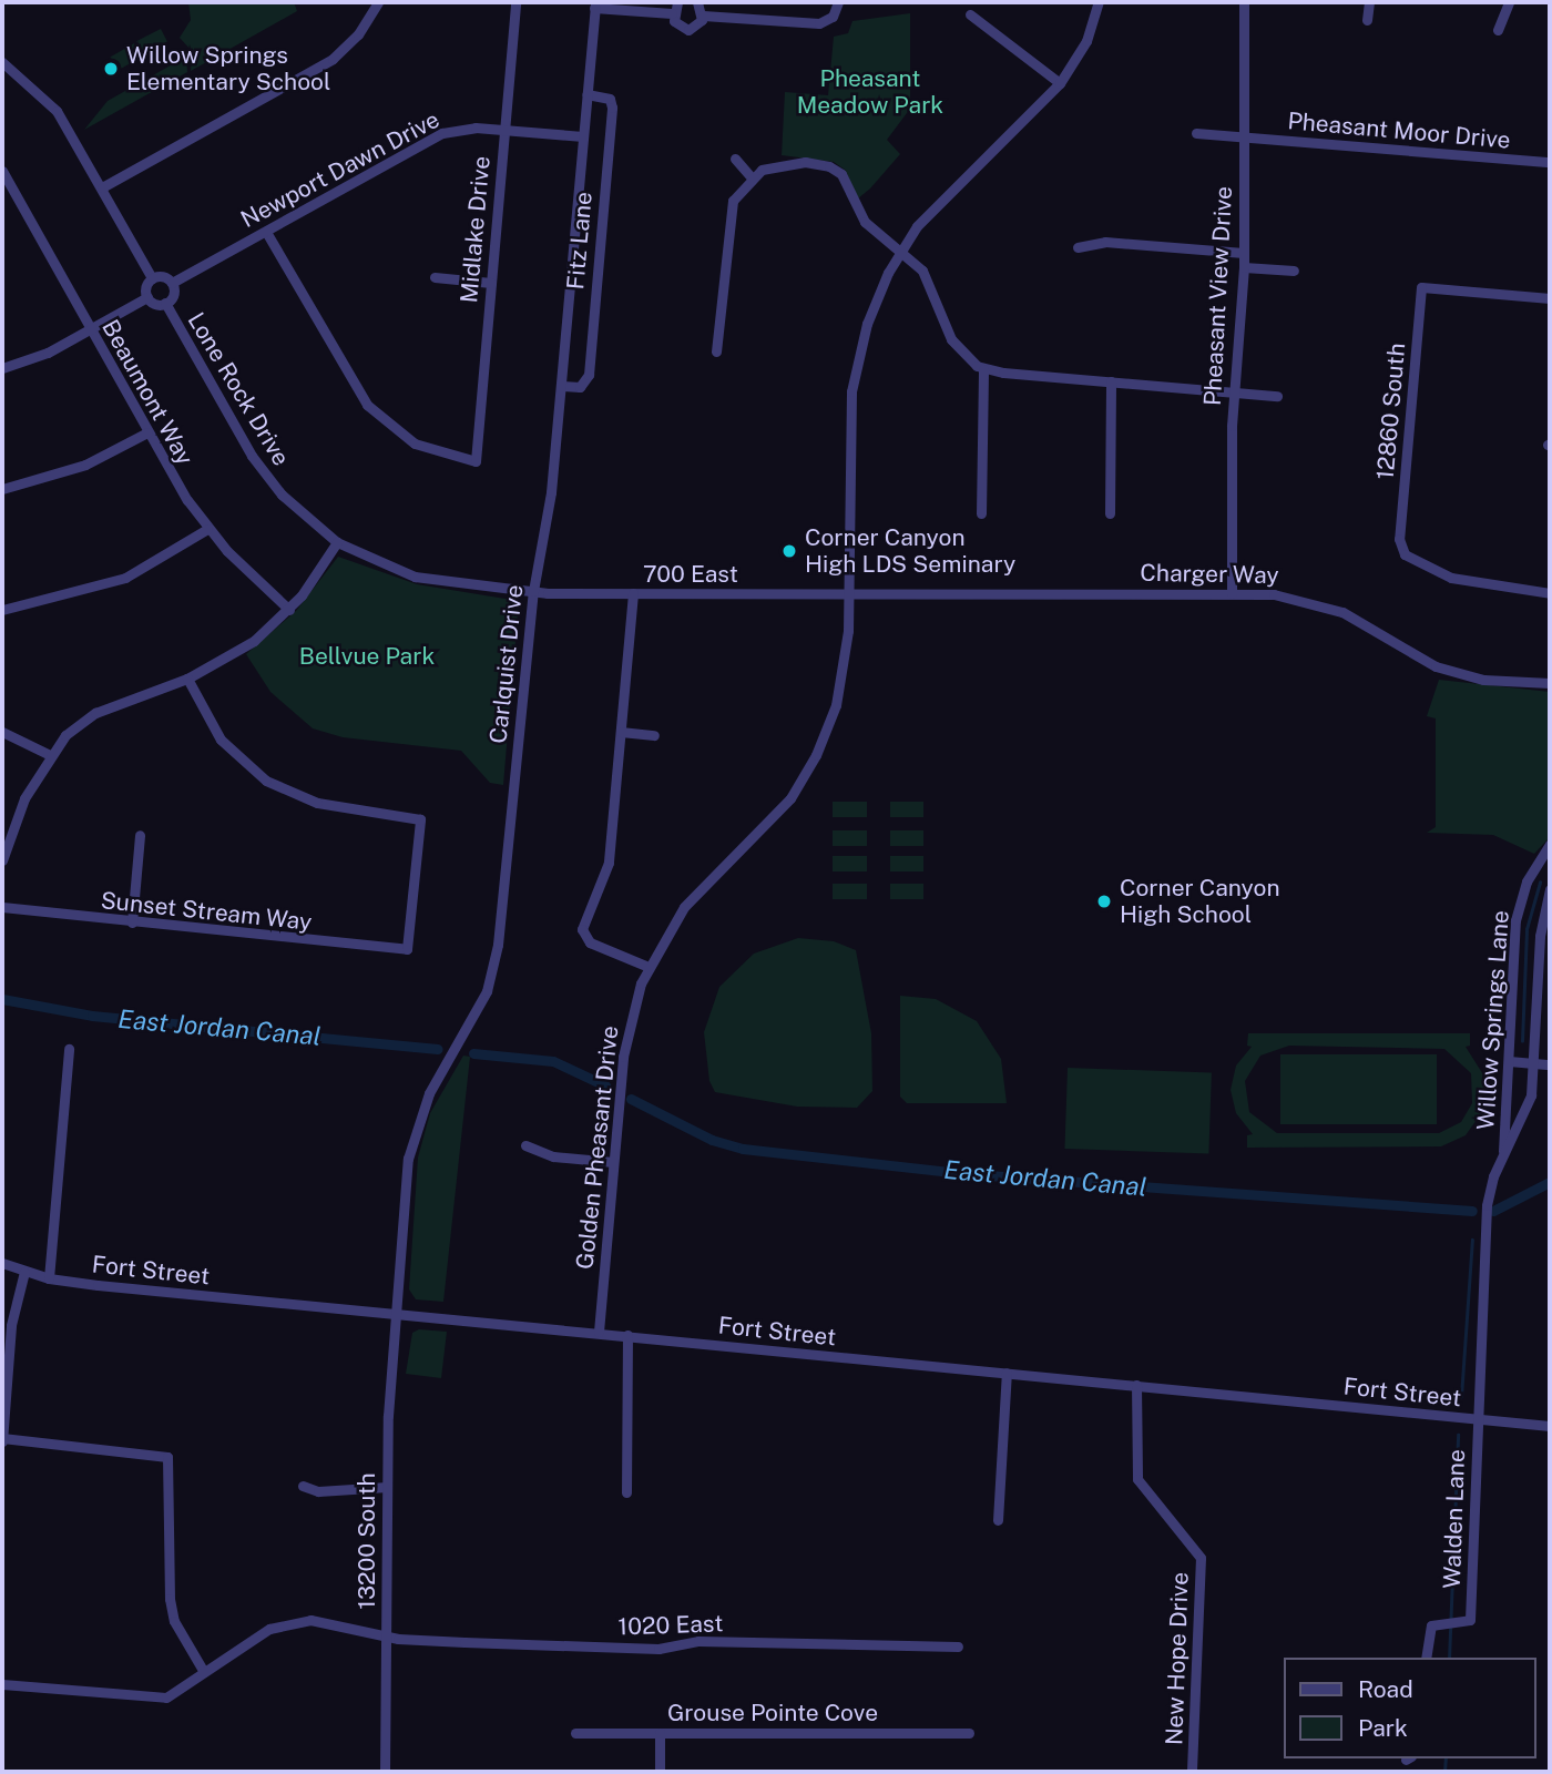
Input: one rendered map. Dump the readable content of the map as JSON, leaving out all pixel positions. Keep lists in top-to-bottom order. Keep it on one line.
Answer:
{"streets":{"street":["Pheasant Moor Drive","Newport Dawn Drive","Midlake Drive","Fitz Lane","Pheasant View Drive","Lone Rock Drive","Beaumont Way","12860 South","700 East","Charger Way","Carlquist Drive","Sunset Stream Way","Willow Springs Lane","Golden Pheasant Drive","Fort Street","Walden Lane","13200 South","1020 East","New Hope Drive","Grouse Pointe Cove"]},"crossings":[["Pheasant Moor Drive","Pheasant View Drive"],["Newport Dawn Drive","Midlake Drive"],["Newport Dawn Drive","Lone Rock Drive"],["Newport Dawn Drive","Carlquist Drive"],["Fitz Lane","Carlquist Drive"],["Pheasant View Drive","Charger Way"],["Lone Rock Drive","700 East"],["Lone Rock Drive","Carlquist Drive"],["700 East","Charger Way"],["700 East","Carlquist Drive"],["700 East","Golden Pheasant Drive"],["Charger Way","Golden Pheasant Drive"],["Carlquist Drive","Fort Street"],["Carlquist Drive","13200 South"],["Willow Springs Lane","Fort Street"],["Willow Springs Lane","Walden Lane"],["Golden Pheasant Drive","Fort Street"],["Fort Street","Walden Lane"],["Fort Street","13200 South"],["Fort Street","New Hope Drive"],["13200 South","1020 East"]],"water":["East Jordan Canal"],"parks":["Pheasant Meadow Park","Bellvue Park"],"places":["Willow Springs Elementary School","Corner Canyon High LDS Seminary","Corner Canyon High School"],"legend":["Road","Park"]}
